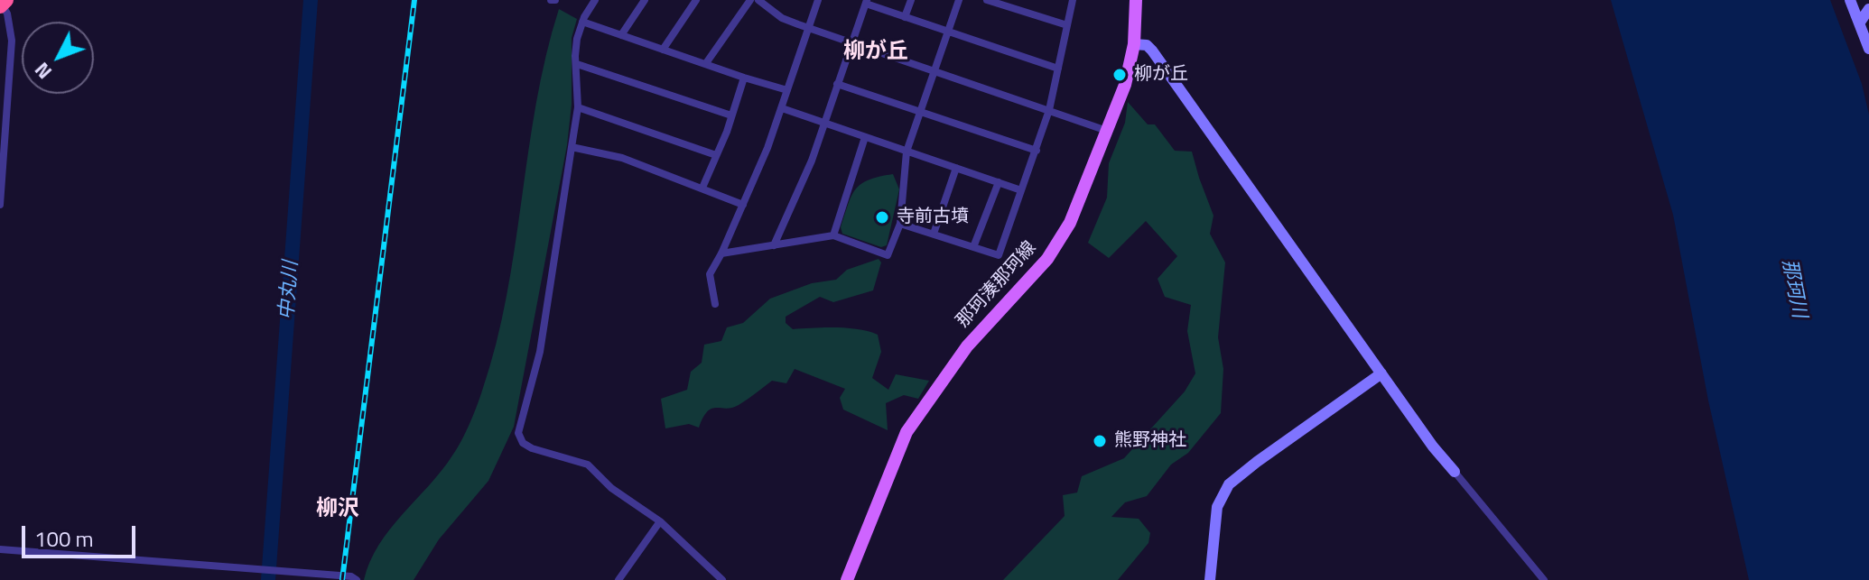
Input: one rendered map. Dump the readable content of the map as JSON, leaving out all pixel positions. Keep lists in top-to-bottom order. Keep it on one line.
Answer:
{"streets":{"main road":["那珂湊那珂線"]},"districts":["柳が丘","柳沢"],"water":["那珂川","中丸川"],"places":["柳が丘","寺前古墳","熊野神社"],"scale_bar":"100 m","north":"bottom left"}
